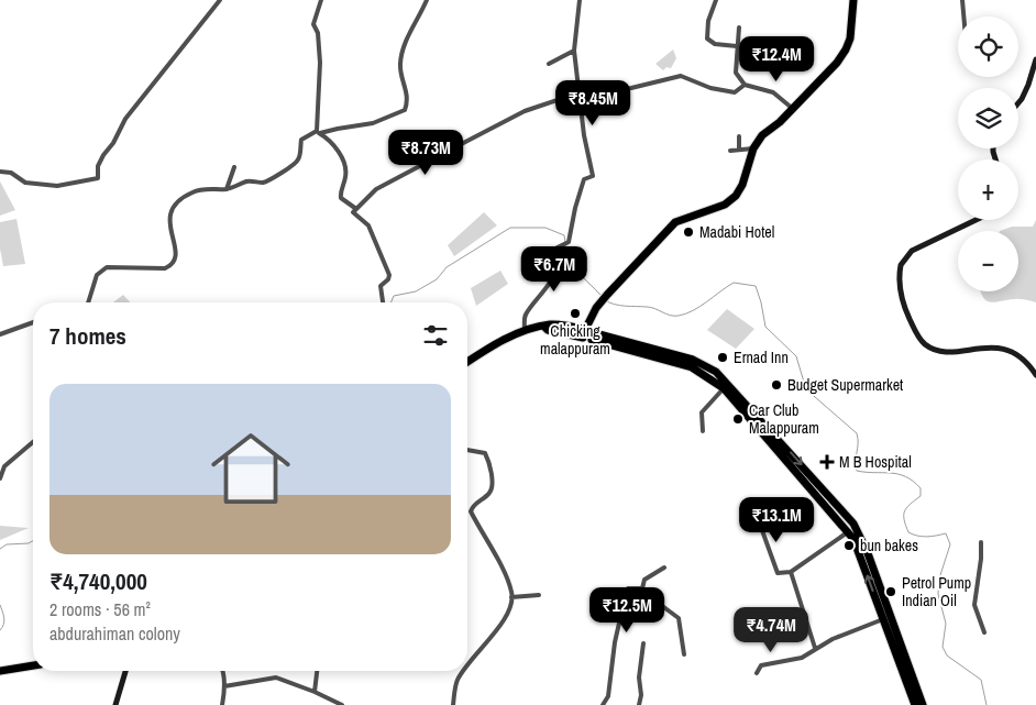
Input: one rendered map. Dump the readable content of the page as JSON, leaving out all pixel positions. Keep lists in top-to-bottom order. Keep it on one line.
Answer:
{"places":{"other":["Madabi Hotel","Chicking malappuram","Ernad Inn","Budget Supermarket","Car Club Malappuram","bun bakes","Petrol Pump Indian Oil"],"health":["M B Hospital"]},"page":{"map_buttons":["+","−"],"price":["₹12.4M","₹8.45M","₹8.73M","₹6.7M","₹13.1M","₹12.5M","₹4.74M"],"heading":"7 homes","list":[{"name":"₹4,740,000","note":"2 rooms · 56 m² · abdurahiman colony"}]}}
